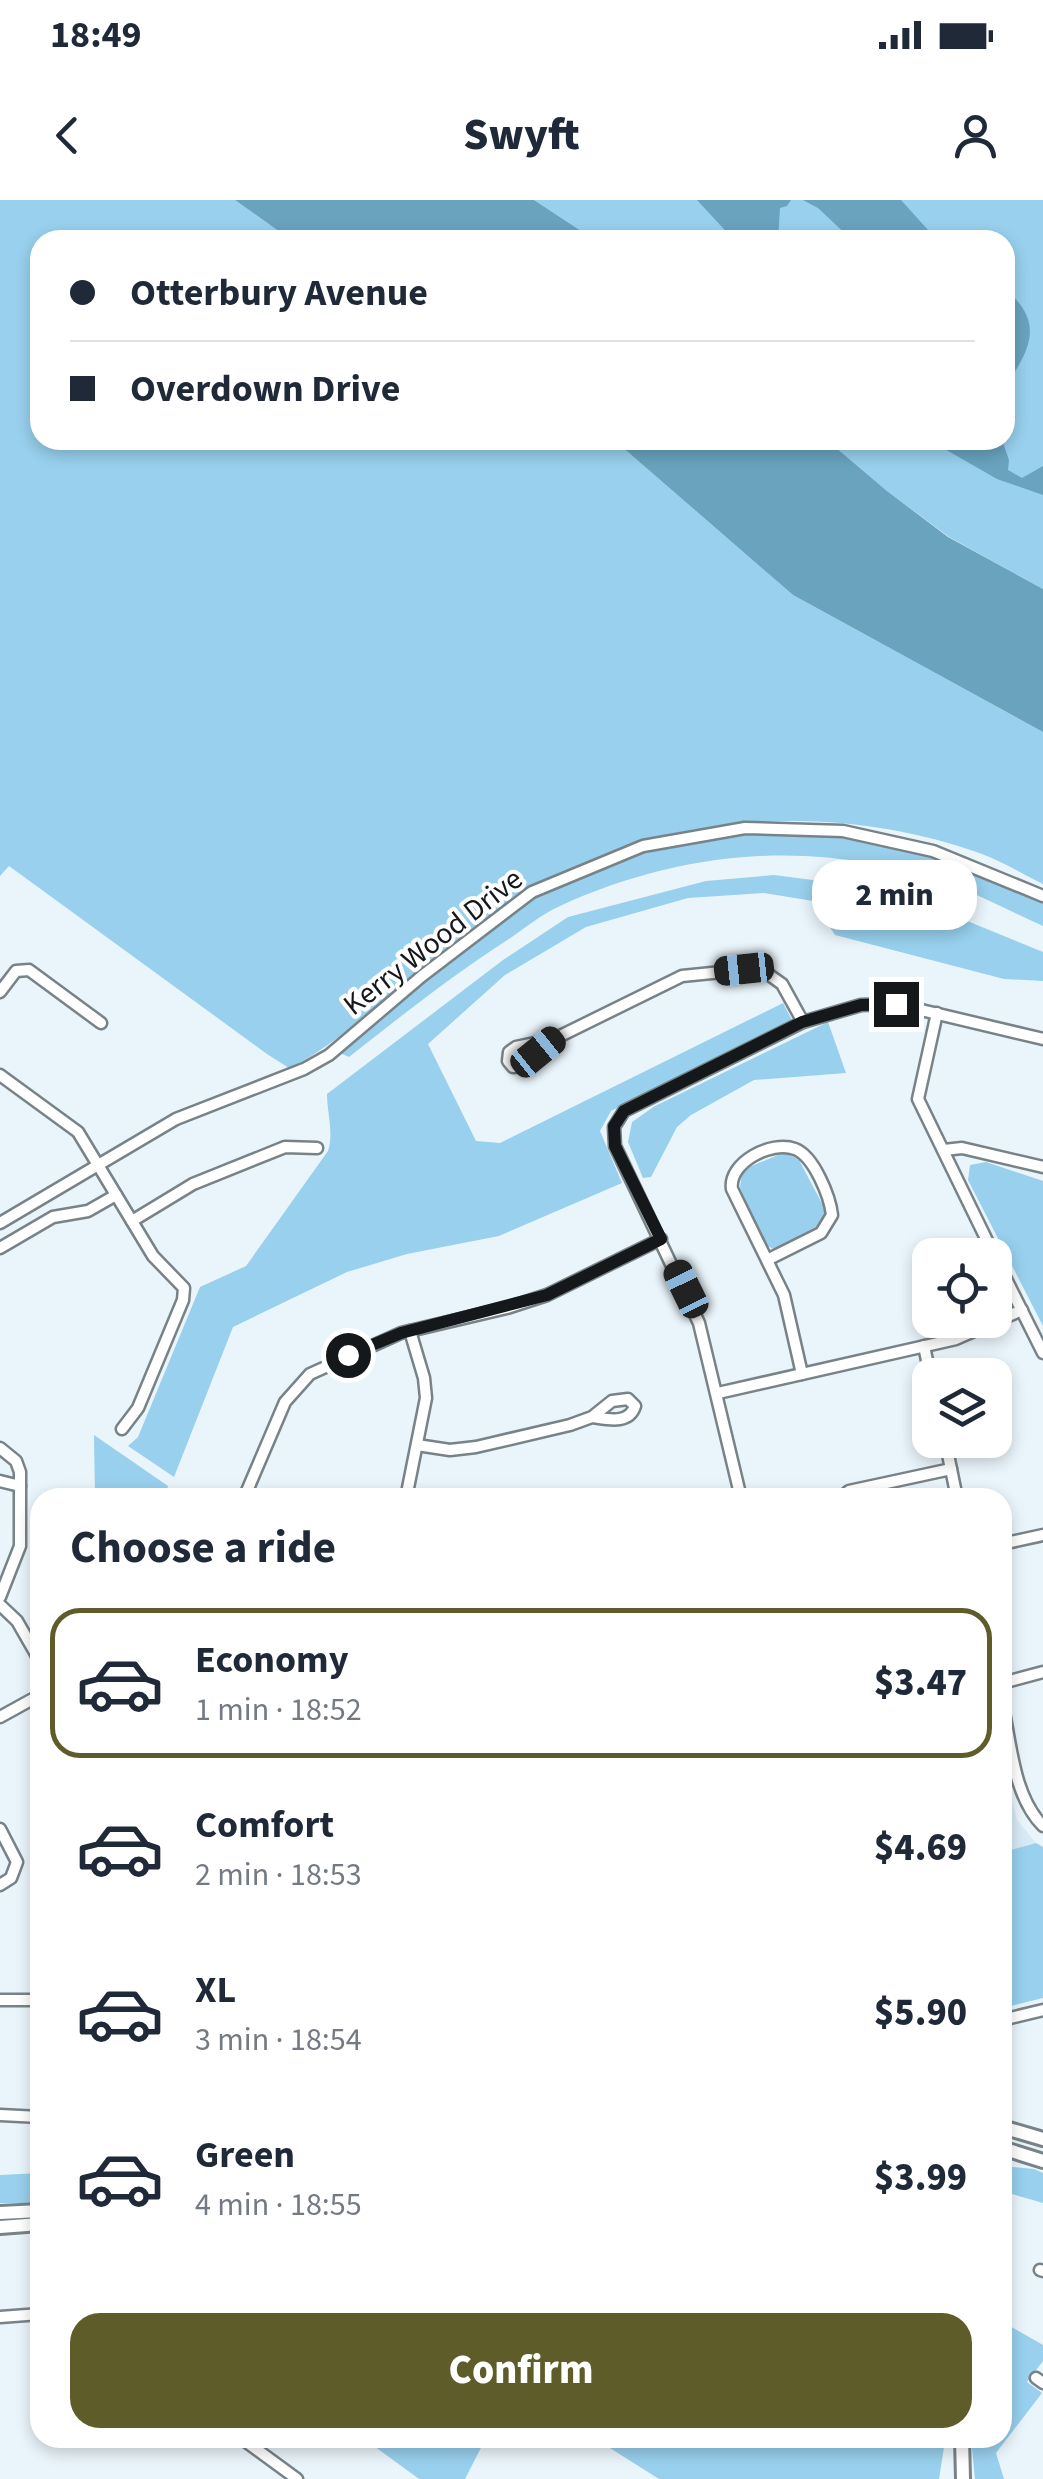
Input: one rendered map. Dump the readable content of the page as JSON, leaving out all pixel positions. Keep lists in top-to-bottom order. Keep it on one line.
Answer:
{"streets":{"street":["Kerry Wood Drive"]},"page":{"status":"18:49","header":"Swyft","banner":["Otterbury Avenue","Overdown Drive"],"bubble":"2 min","heading":"Choose a ride","list":[{"name":"Economy","note":"1 min · 18:52","value":"$3.47"},{"name":"Comfort","note":"2 min · 18:53","value":"$4.69"},{"name":"XL","note":"3 min · 18:54","value":"$5.90"},{"name":"Green","note":"4 min · 18:55","value":"$3.99"}],"buttons":"Confirm"}}
